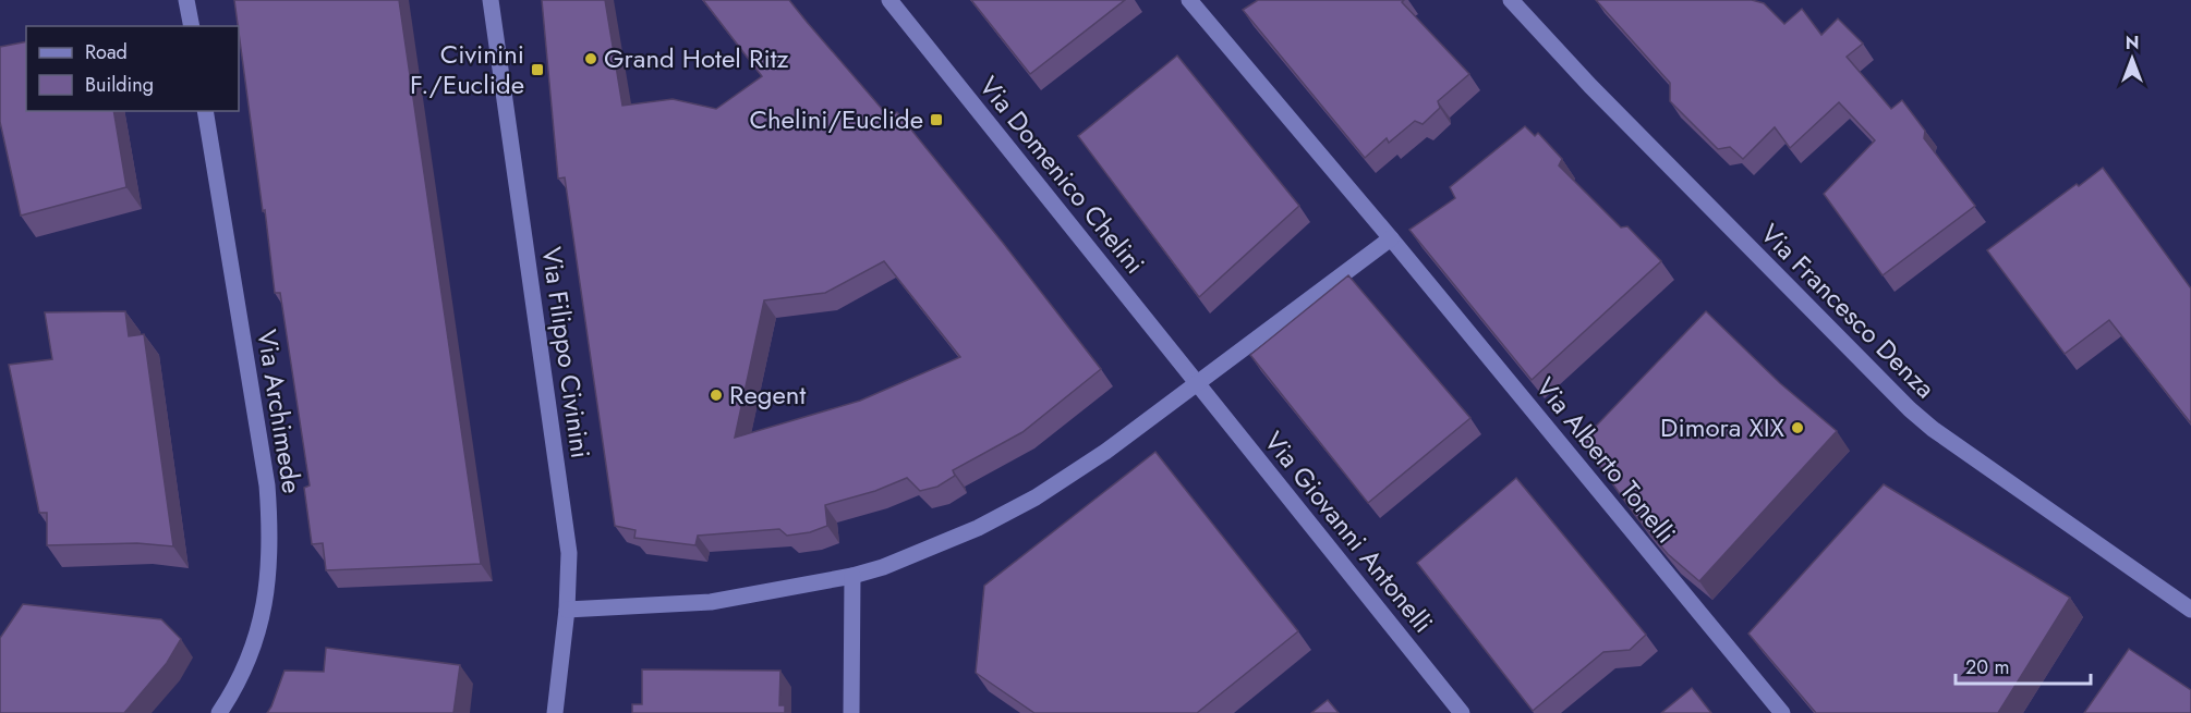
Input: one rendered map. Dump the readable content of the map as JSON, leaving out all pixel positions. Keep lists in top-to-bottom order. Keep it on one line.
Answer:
{"streets":{"street":["Via Domenico Chelini","Via Francesco Denza","Via Filippo Civinini","Via Archimede","Via Alberto Tonelli","Via Giovanni Antonelli"]},"crossings":[["Via Domenico Chelini","Via Giovanni Antonelli"]],"places":{"other":["Grand Hotel Ritz","Regent","Dimora XIX"],"transit":["Civinini F./Euclide","Chelini/Euclide"]},"legend":["Road","Building"],"scale_bar":"20 m","north":"top"}
